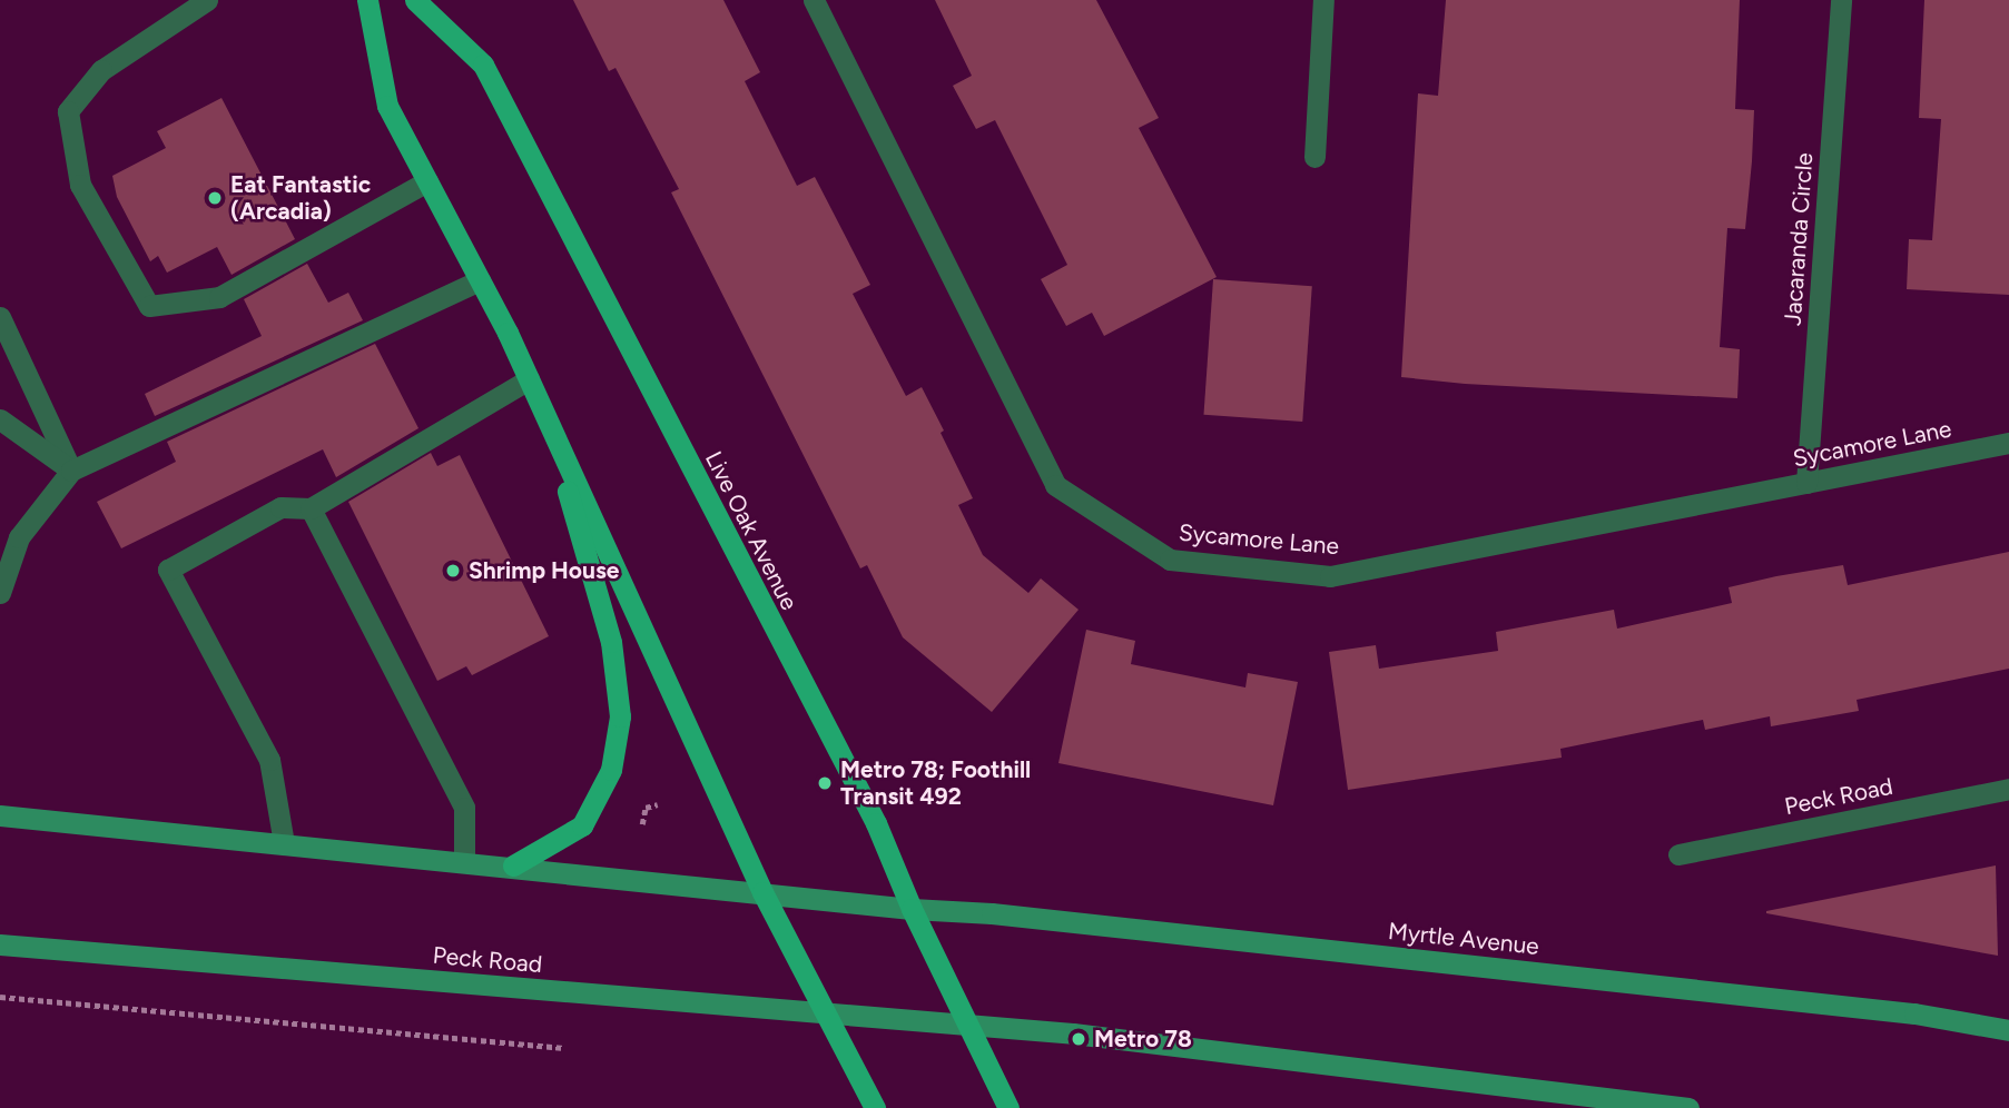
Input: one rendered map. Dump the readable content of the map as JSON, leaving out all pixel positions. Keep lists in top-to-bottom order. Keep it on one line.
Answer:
{"streets":{"main road":["Live Oak Avenue","Peck Road","Myrtle Avenue"],"street":["Jacaranda Circle","Sycamore Lane"]},"crossings":[["Jacaranda Circle","Sycamore Lane"],["Live Oak Avenue","Peck Road"],["Live Oak Avenue","Myrtle Avenue"]],"places":["Eat Fantastic (Arcadia)","Shrimp House","Metro 78; Foothill Transit 492","Metro 78"]}
